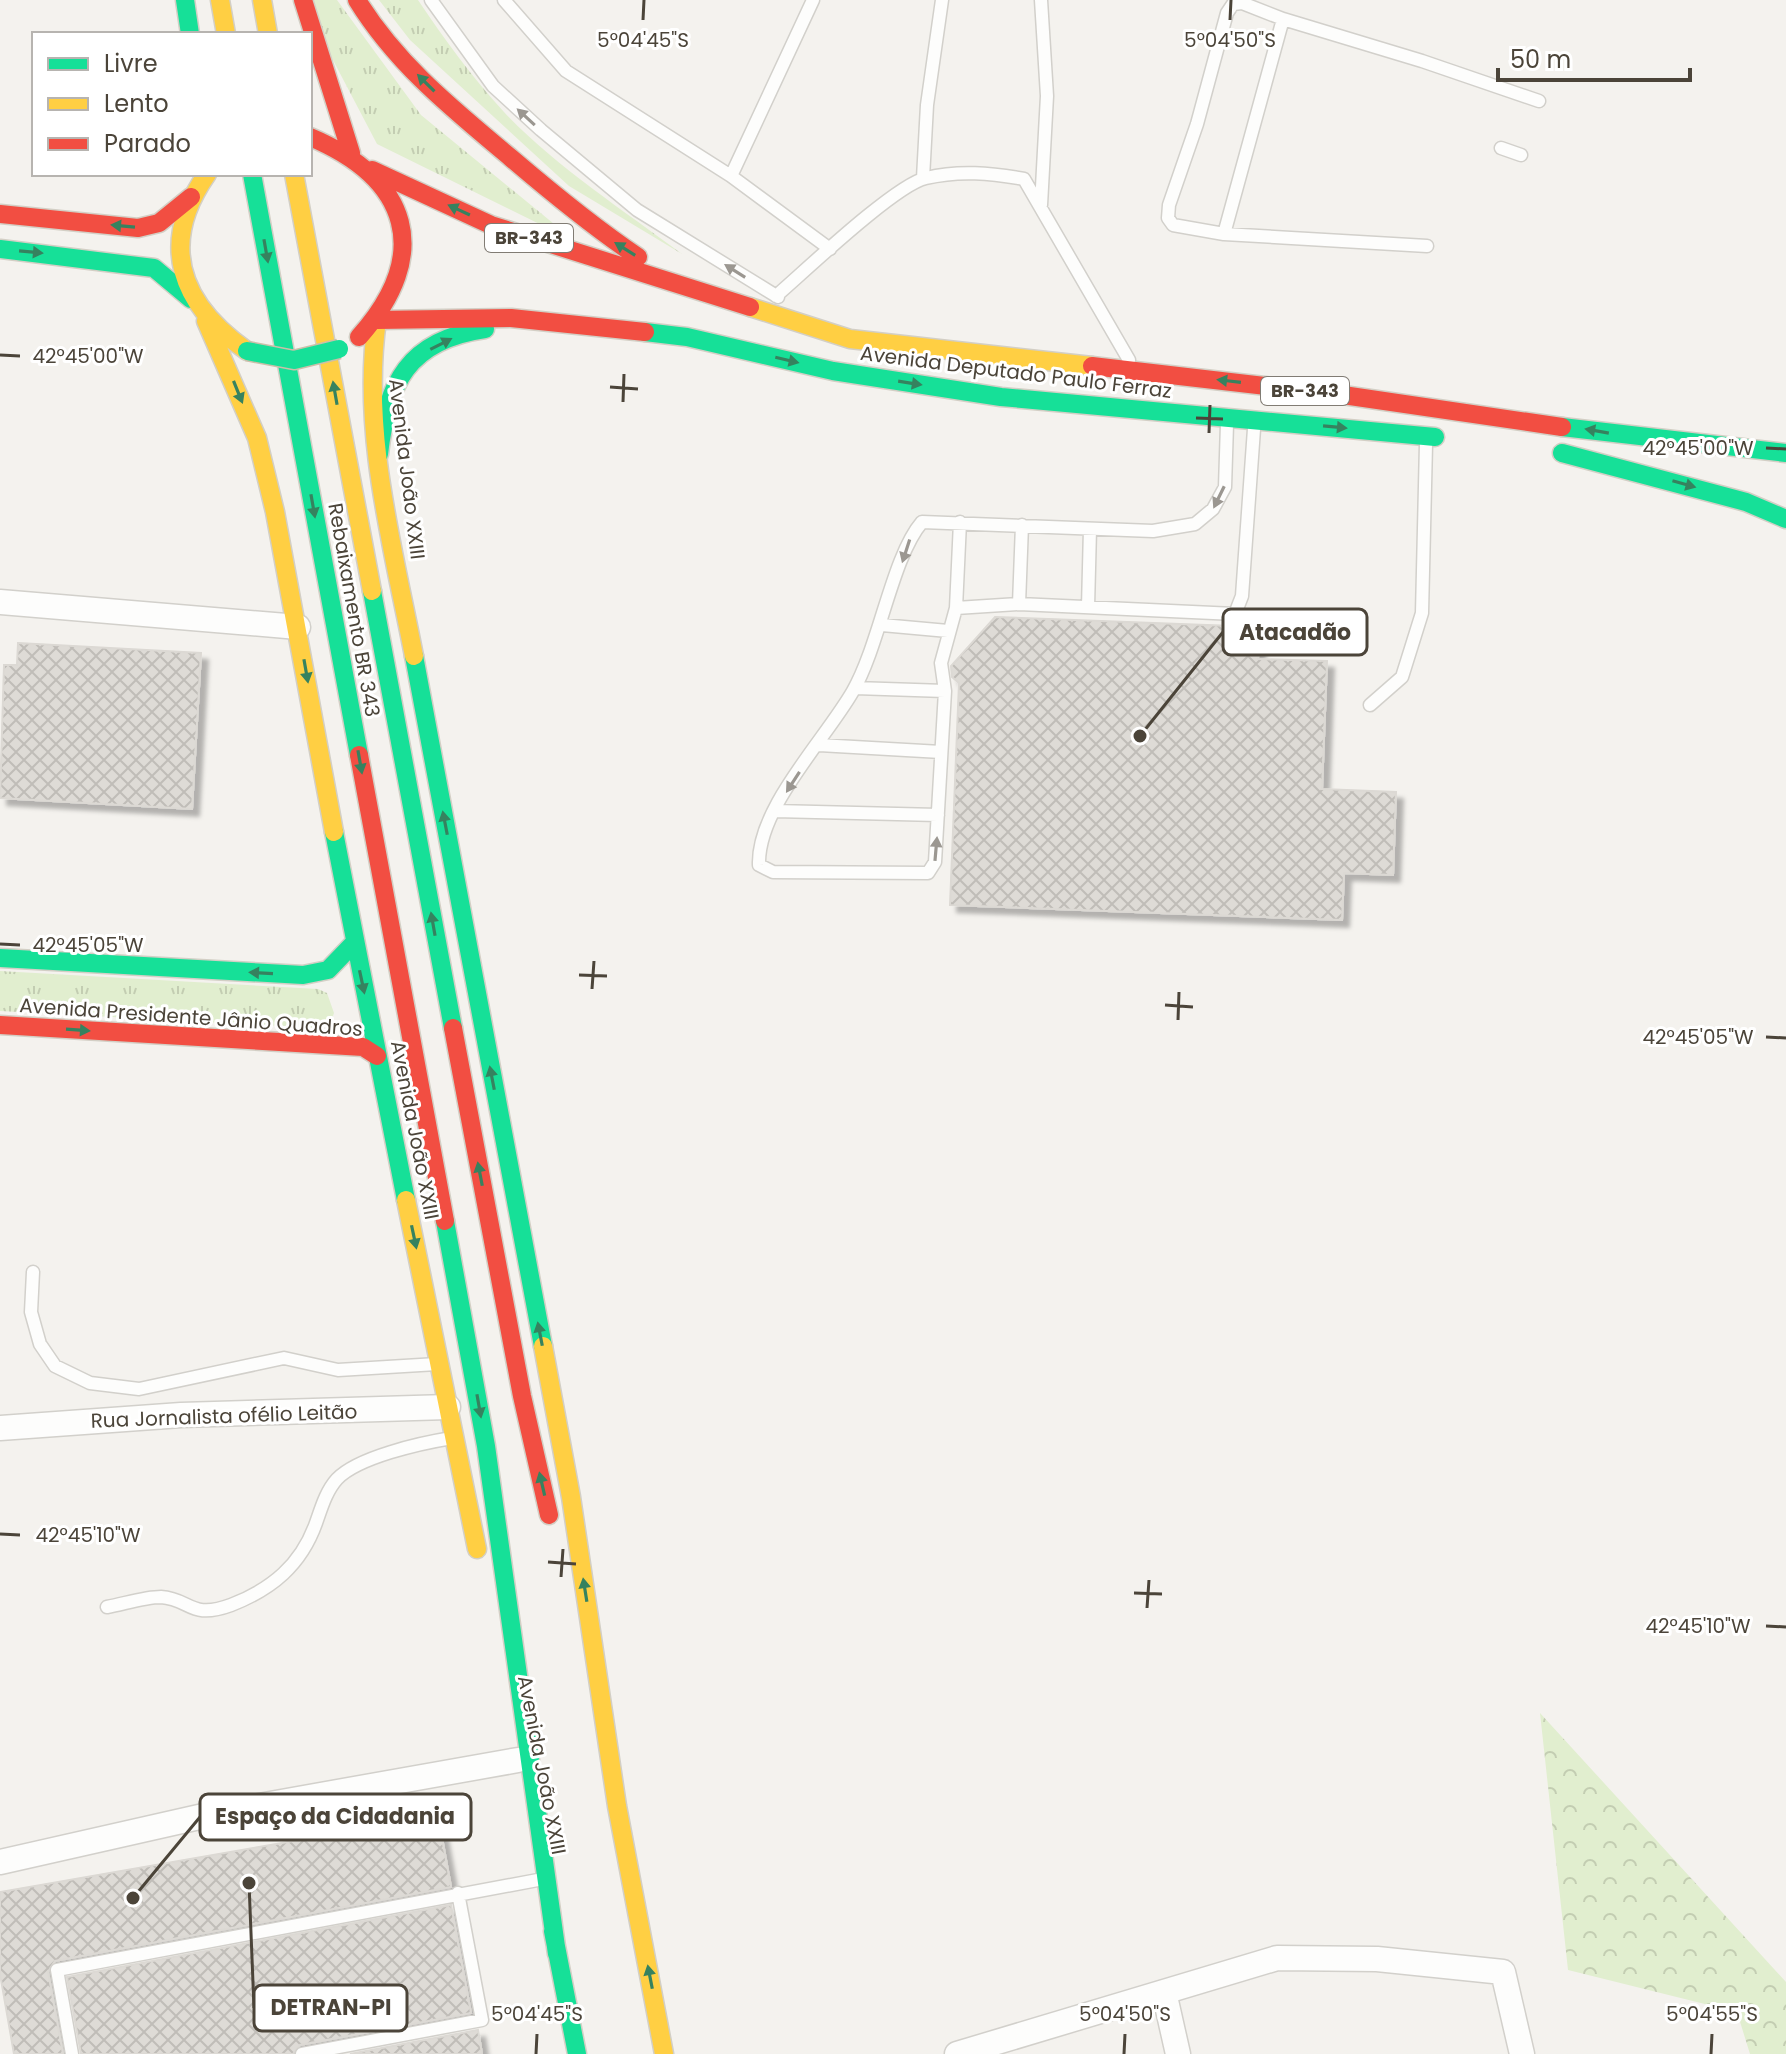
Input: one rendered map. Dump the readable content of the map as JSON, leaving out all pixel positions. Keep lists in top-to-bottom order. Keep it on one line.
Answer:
{"streets":{"main road":["BR-343","Avenida Deputado Paulo Ferraz","Avenida João XXIII","Rebaixamento BR 343","Avenida Presidente Jânio Quadros"],"street":["Rua Jornalista ofélio Leitão"]},"crossings":[["BR-343","Avenida Deputado Paulo Ferraz"],["BR-343","Avenida João XXIII"],["Avenida Deputado Paulo Ferraz","Avenida João XXIII"],["Avenida João XXIII","Rebaixamento BR 343"],["Avenida João XXIII","Avenida Presidente Jânio Quadros"],["Avenida João XXIII","Rua Jornalista ofélio Leitão"]],"places":["Atacadão","DETRAN-PI","Espaço da Cidadania"],"legend":["Livre","Lento","Parado"],"scale_bar":"50 m","coordinates":["5°04'45\"S","5°04'50\"S","42°45'00\"W","42°45'05\"W","42°45'10\"W","5°04'55\"S"]}
